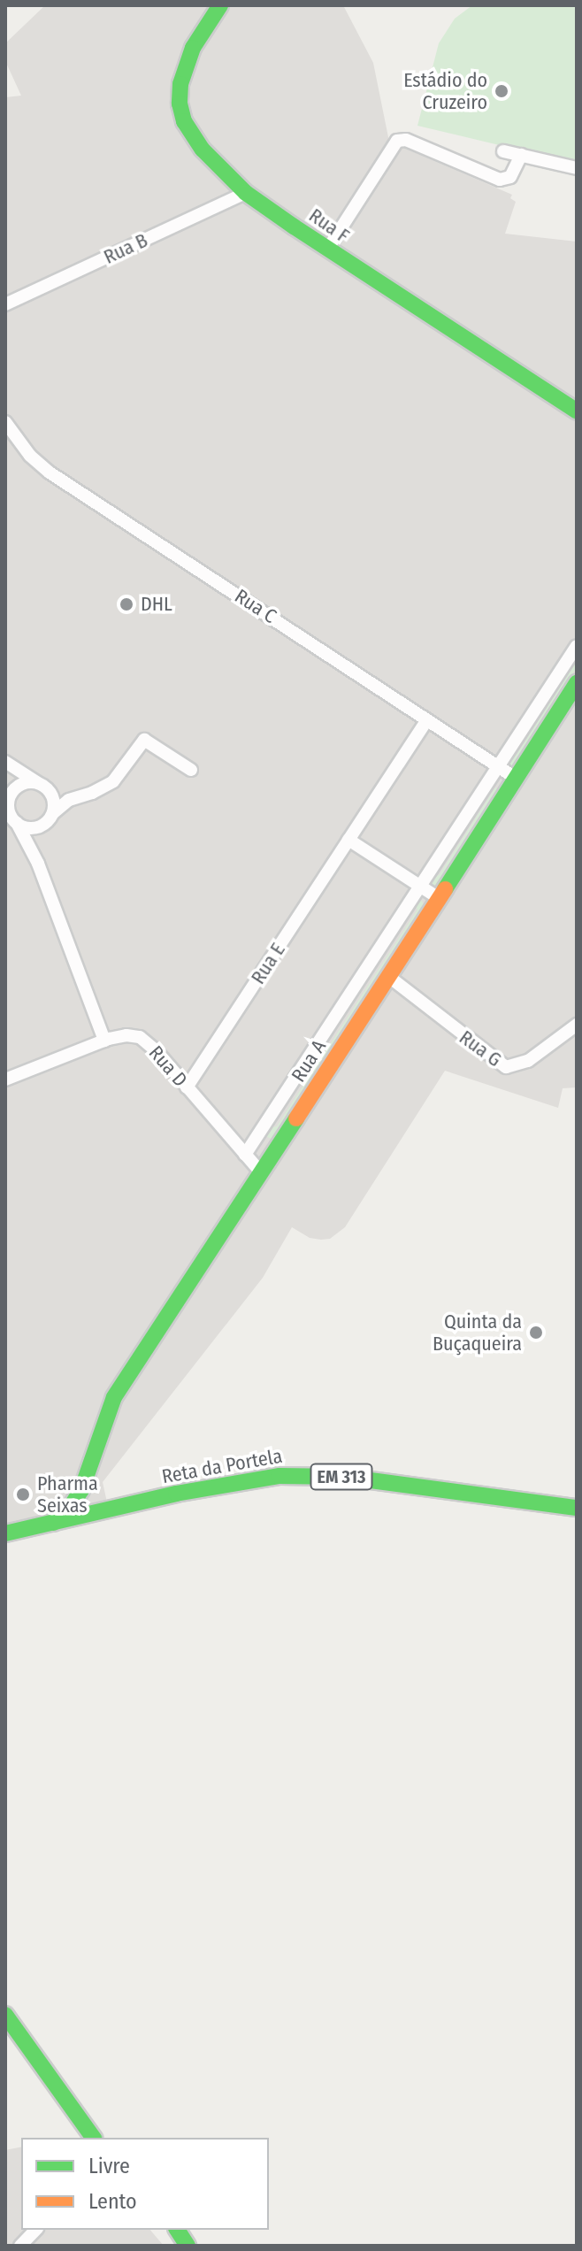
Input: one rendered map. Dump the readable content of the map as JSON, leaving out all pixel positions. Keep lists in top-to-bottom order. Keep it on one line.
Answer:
{"streets":{"street":["Rua F","Rua B","Rua C","Rua E","Rua G","Rua A","Rua D","Reta da Portela","EM 313"]},"crossings":[["Rua F","Rua B"],["Rua C","Rua E"],["Rua C","Rua A"],["Rua E","Rua D"],["Rua G","Rua A"],["Rua A","Rua D"],["Reta da Portela","EM 313"]],"places":["Estádio do Cruzeiro","DHL","Quinta da Buçaqueira","Pharma Seixas"],"legend":["Livre","Lento"]}
